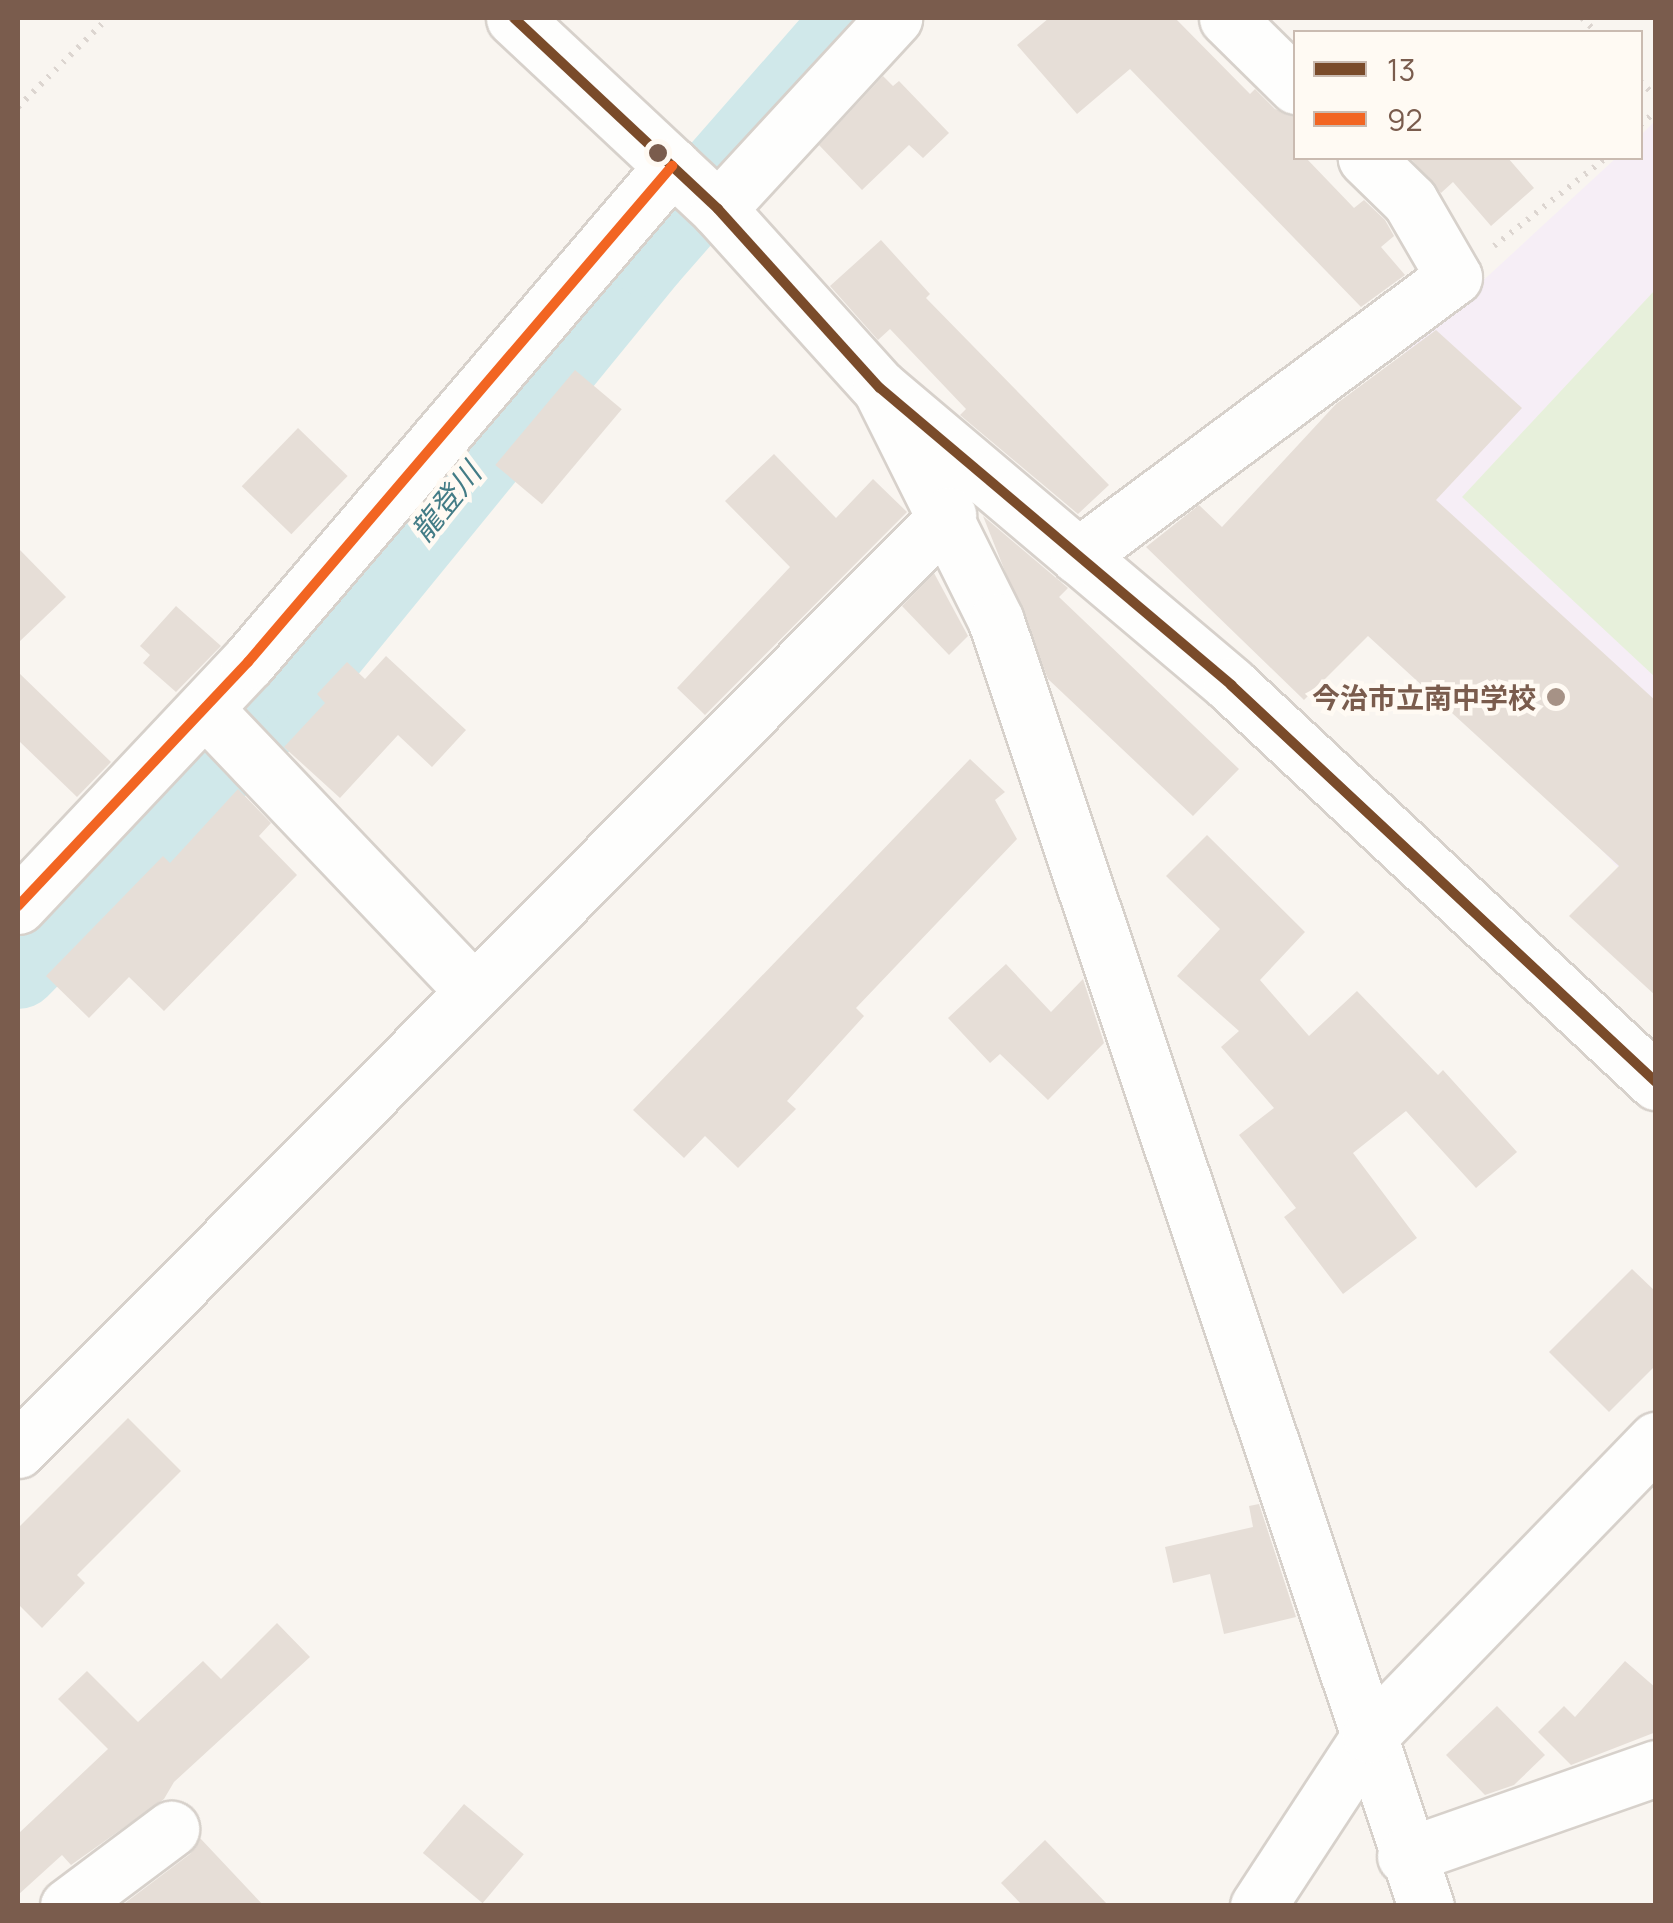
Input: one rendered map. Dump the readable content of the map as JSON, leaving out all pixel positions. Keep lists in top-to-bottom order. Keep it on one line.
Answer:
{"water":["龍登川"],"places":["今治市立南中学校"],"lines":["transit line 13","transit line 92"],"legend":["13","92"]}
